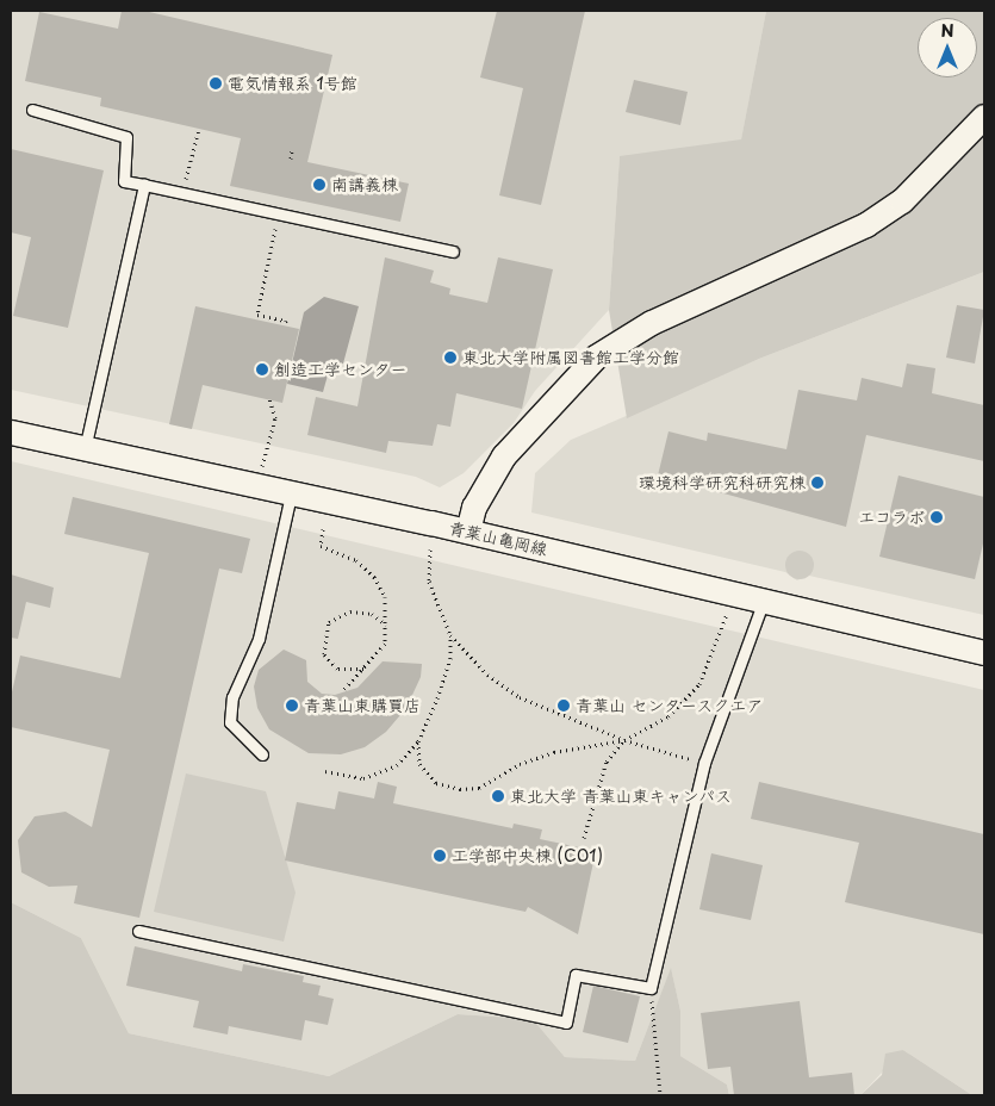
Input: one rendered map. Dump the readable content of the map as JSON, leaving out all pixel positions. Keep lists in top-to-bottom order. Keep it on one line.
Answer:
{"streets":{"street":["青葉山亀岡線"]},"places":["電気情報系 1号館","南講義棟","東北大学附属図書館工学分館","創造工学センター","環境科学研究科研究棟","エコラボ","青葉山東購買店","青葉山 センタースクエア","東北大学 青葉山東キャンパス","工学部中央棟 (C01)"],"north":"top"}
